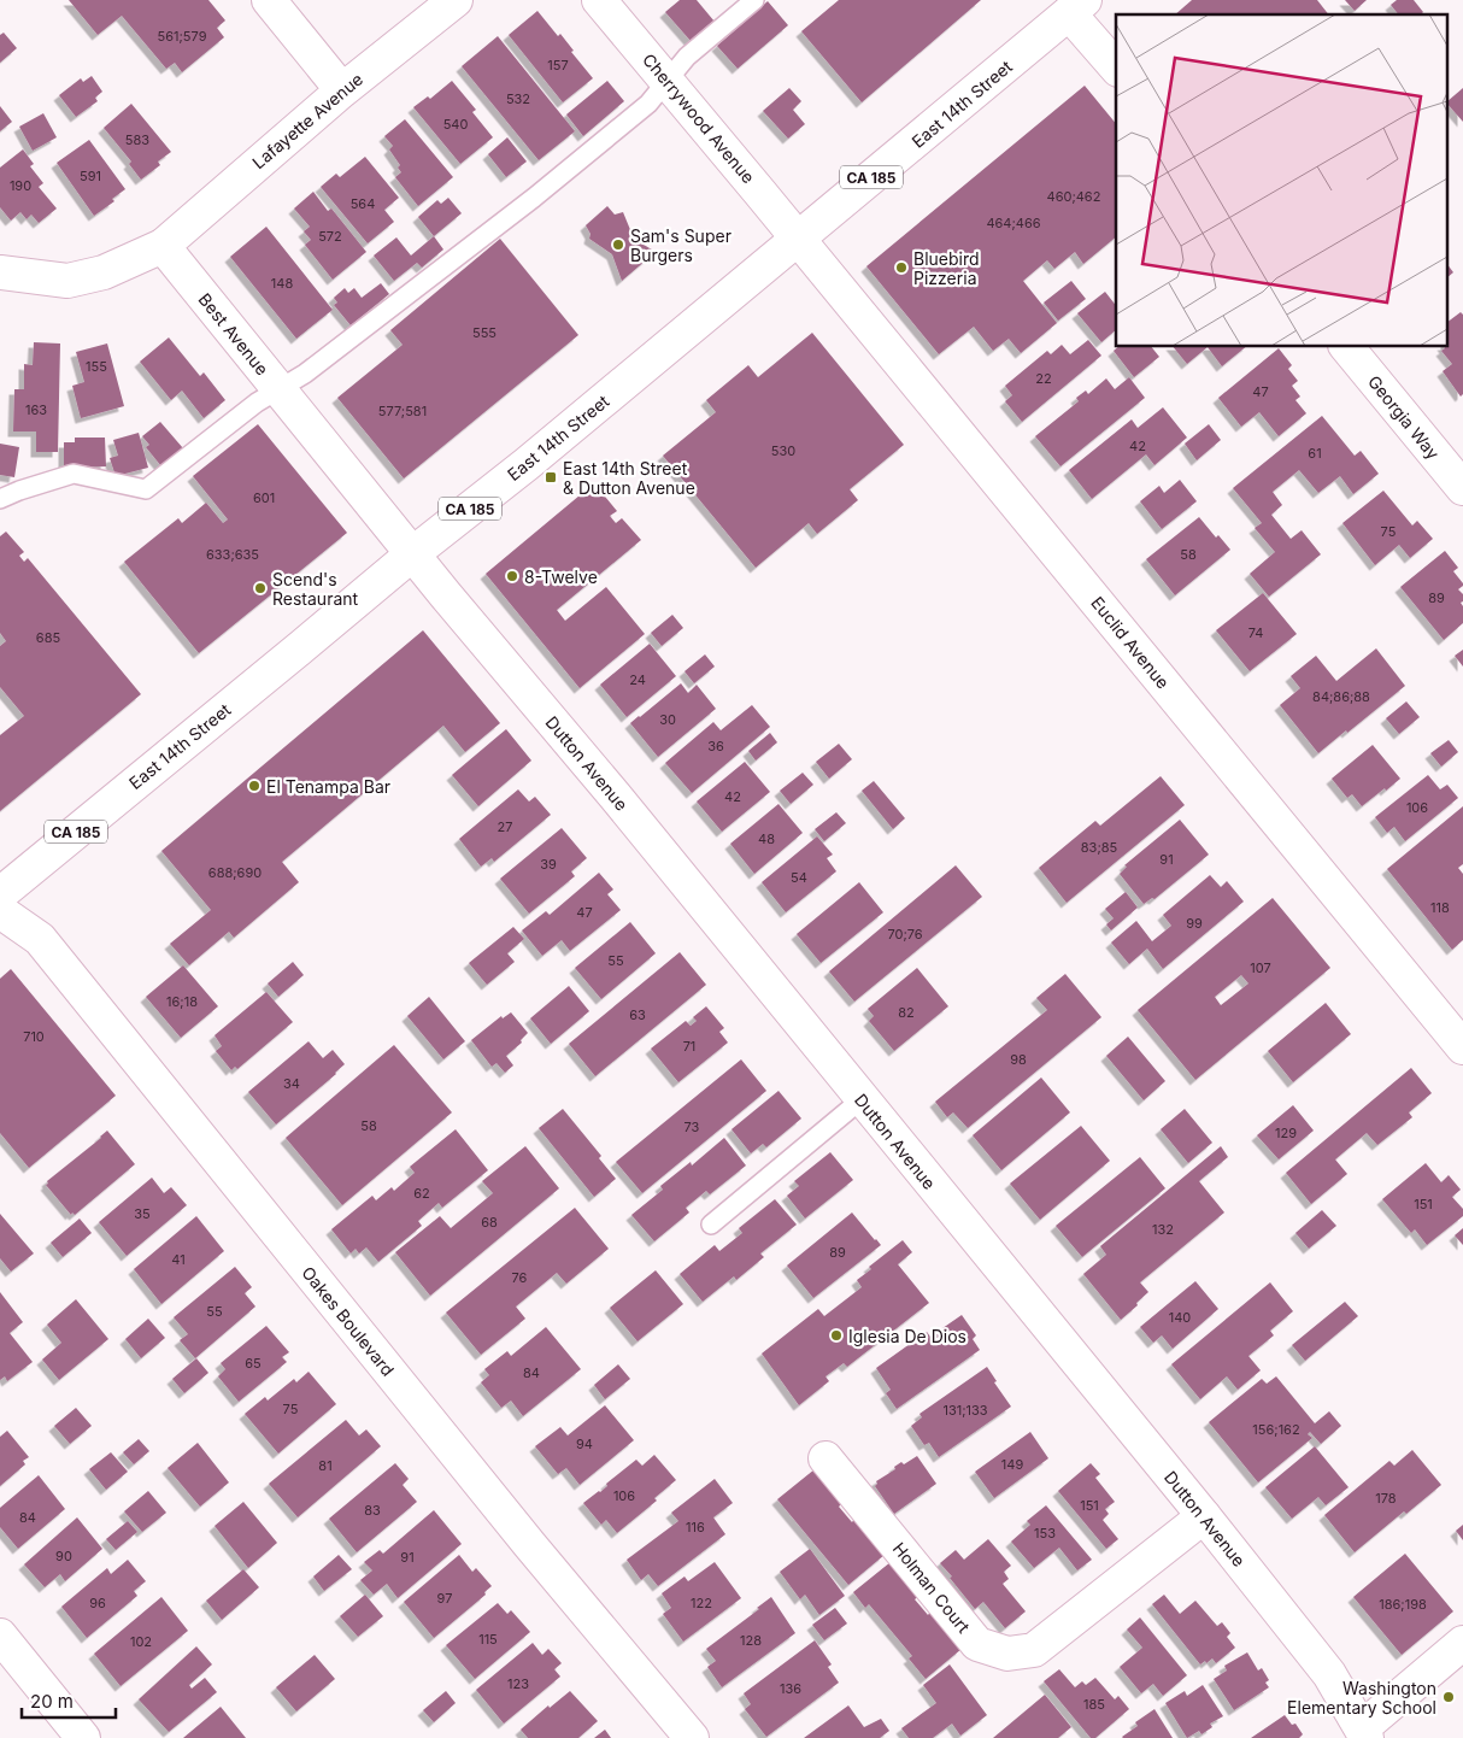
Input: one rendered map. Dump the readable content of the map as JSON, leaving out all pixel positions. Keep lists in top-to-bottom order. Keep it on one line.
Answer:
{"streets":{"street":["East 14th Street","Cherrywood Avenue","Lafayette Avenue","CA 185","Best Avenue","Georgia Way","Euclid Avenue","Dutton Avenue","Oakes Boulevard","Holman Court"]},"crossings":[["East 14th Street","Cherrywood Avenue"],["East 14th Street","Best Avenue"],["East 14th Street","Euclid Avenue"],["East 14th Street","Dutton Avenue"],["Cherrywood Avenue","Euclid Avenue"],["Lafayette Avenue","Best Avenue"],["Best Avenue","Dutton Avenue"],["Dutton Avenue","Holman Court"]],"places":{"other":["Sam's Super Burgers","Bluebird Pizzeria","8-Twelve","Scend's Restaurant","El Tenampa Bar","Iglesia De Dios","Washington Elementary School"],"transit":["East 14th Street & Dutton Avenue"]},"house_numbers":["561;579","157","532","540","583","591","190","460;462","564","464;466","572","148","555","155","22","47","163","577;581","42","530","61","601","75","633;635","58","89","74","685","24","84;86;88","30","36","42","106","27","48","83;85","91","39","688;690","54","118","47","99","70;76","55","107","16;18","82","63","710","71","98","34","58","73","129","62","151","35","68","132","89","41","76","55","140","65","84","75","131;133","156;162","94","149","81","106","178","151","83","84","116","153","90","91","97","96","122","186;198","115","128","102","123","136","185"],"scale_bar":"20 m"}
